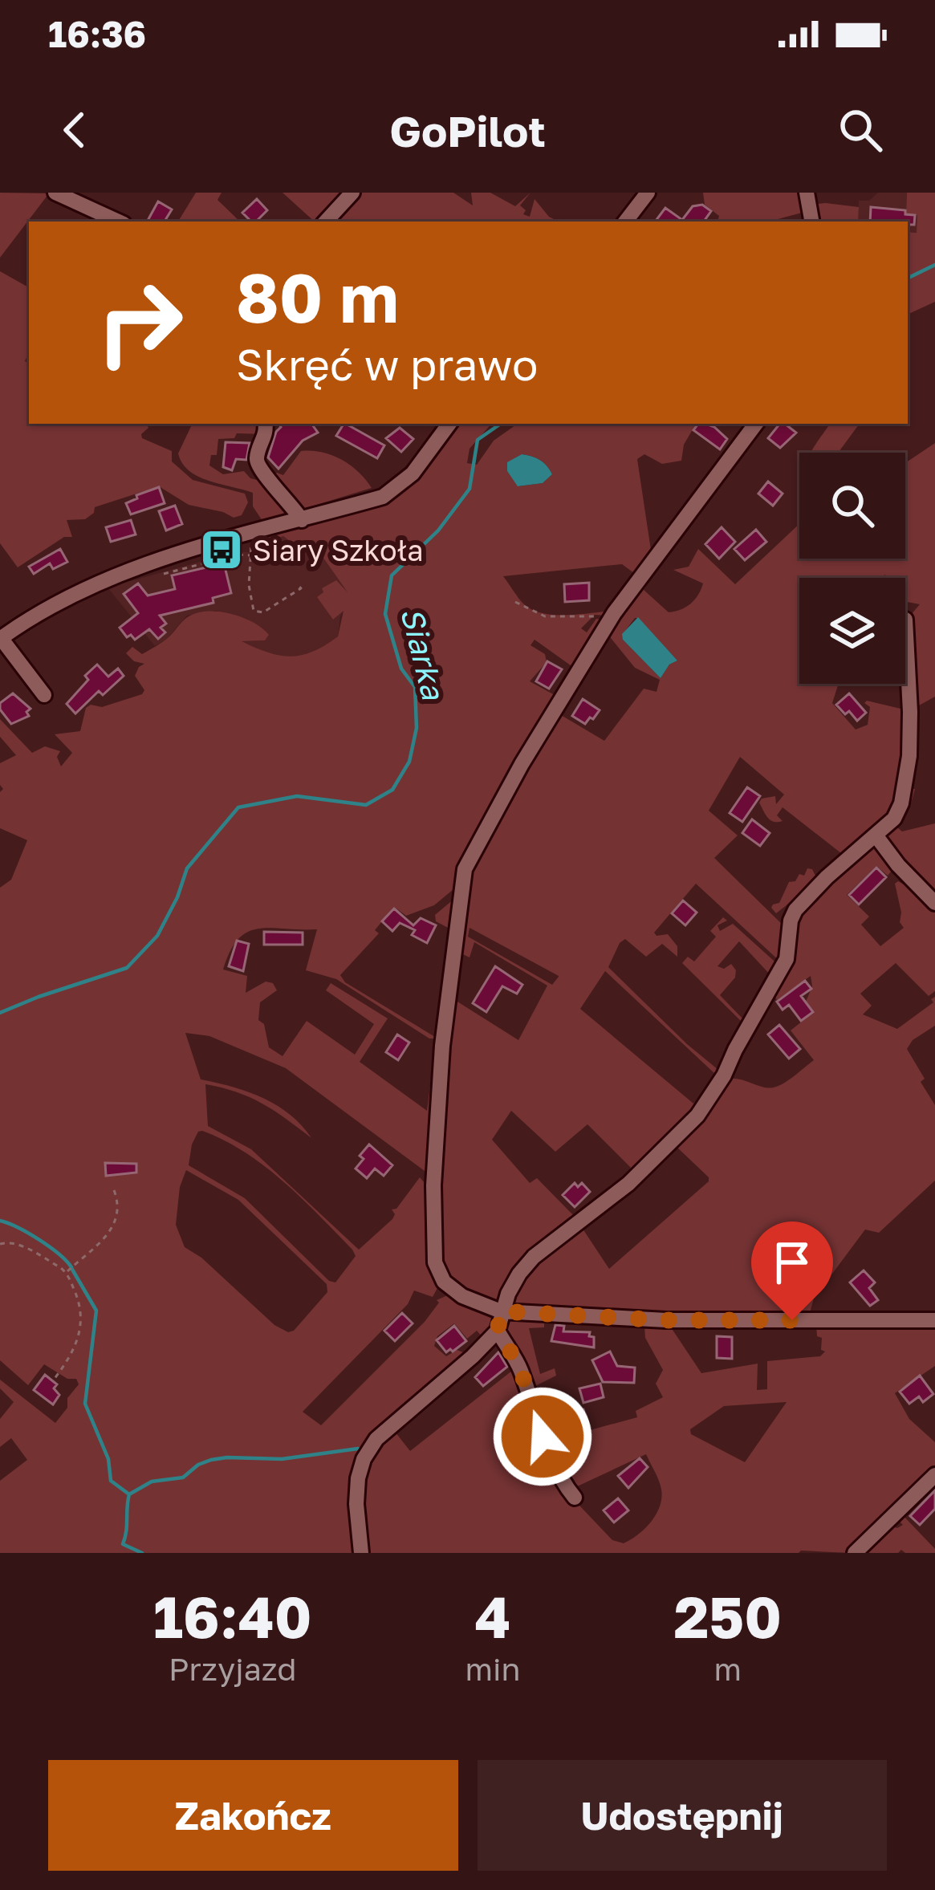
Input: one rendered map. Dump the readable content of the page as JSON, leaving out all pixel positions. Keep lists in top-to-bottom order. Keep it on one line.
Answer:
{"water":["Siarka"],"places":{"bus stop":["Siary Szkoła"]},"page":{"status":"16:36","header":"GoPilot","turn":["80 m","Skręć w prawo"],"eta":["16:40","Przyjazd","4","min","250","m"],"buttons":["Zakończ","Udostępnij"]}}
